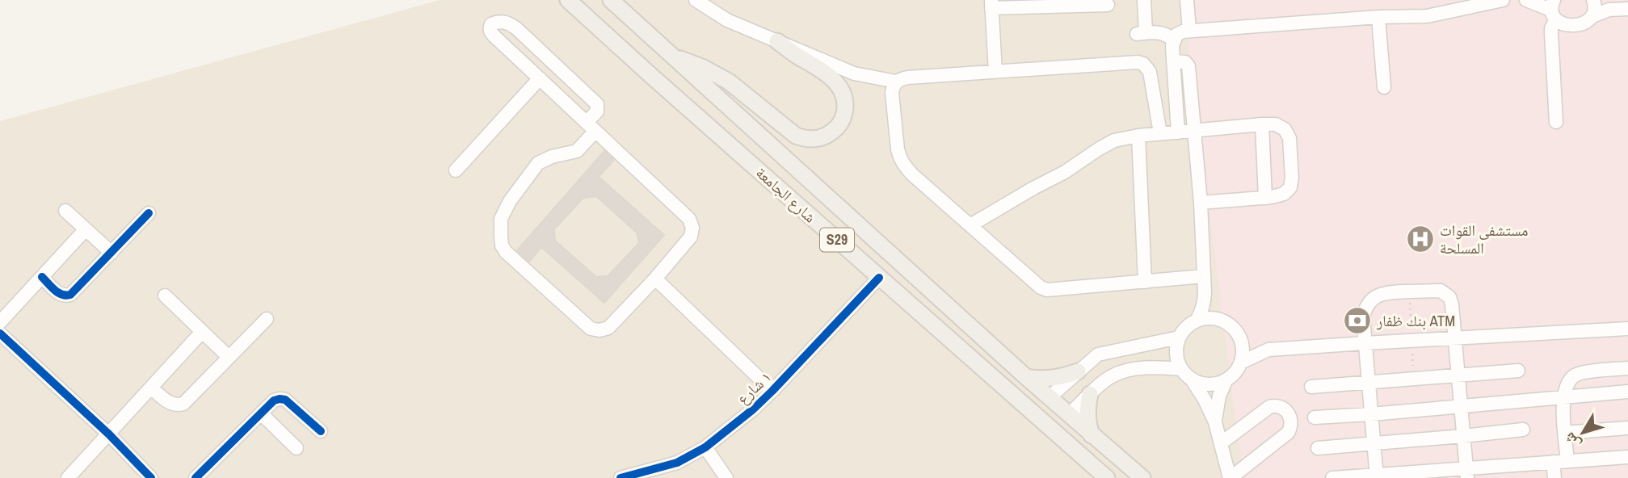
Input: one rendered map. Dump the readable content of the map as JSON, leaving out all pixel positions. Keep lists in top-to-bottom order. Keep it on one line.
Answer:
{"streets":{"main road":["شارع الجامعة","S29"],"street":["١ شارع"]},"crossings":[["شارع الجامعة","١ شارع"]],"places":{"hospital":["مستشفى القوات المسلحة"],"bank":["بنك ظفار ATM"]},"north":"bottom left"}
